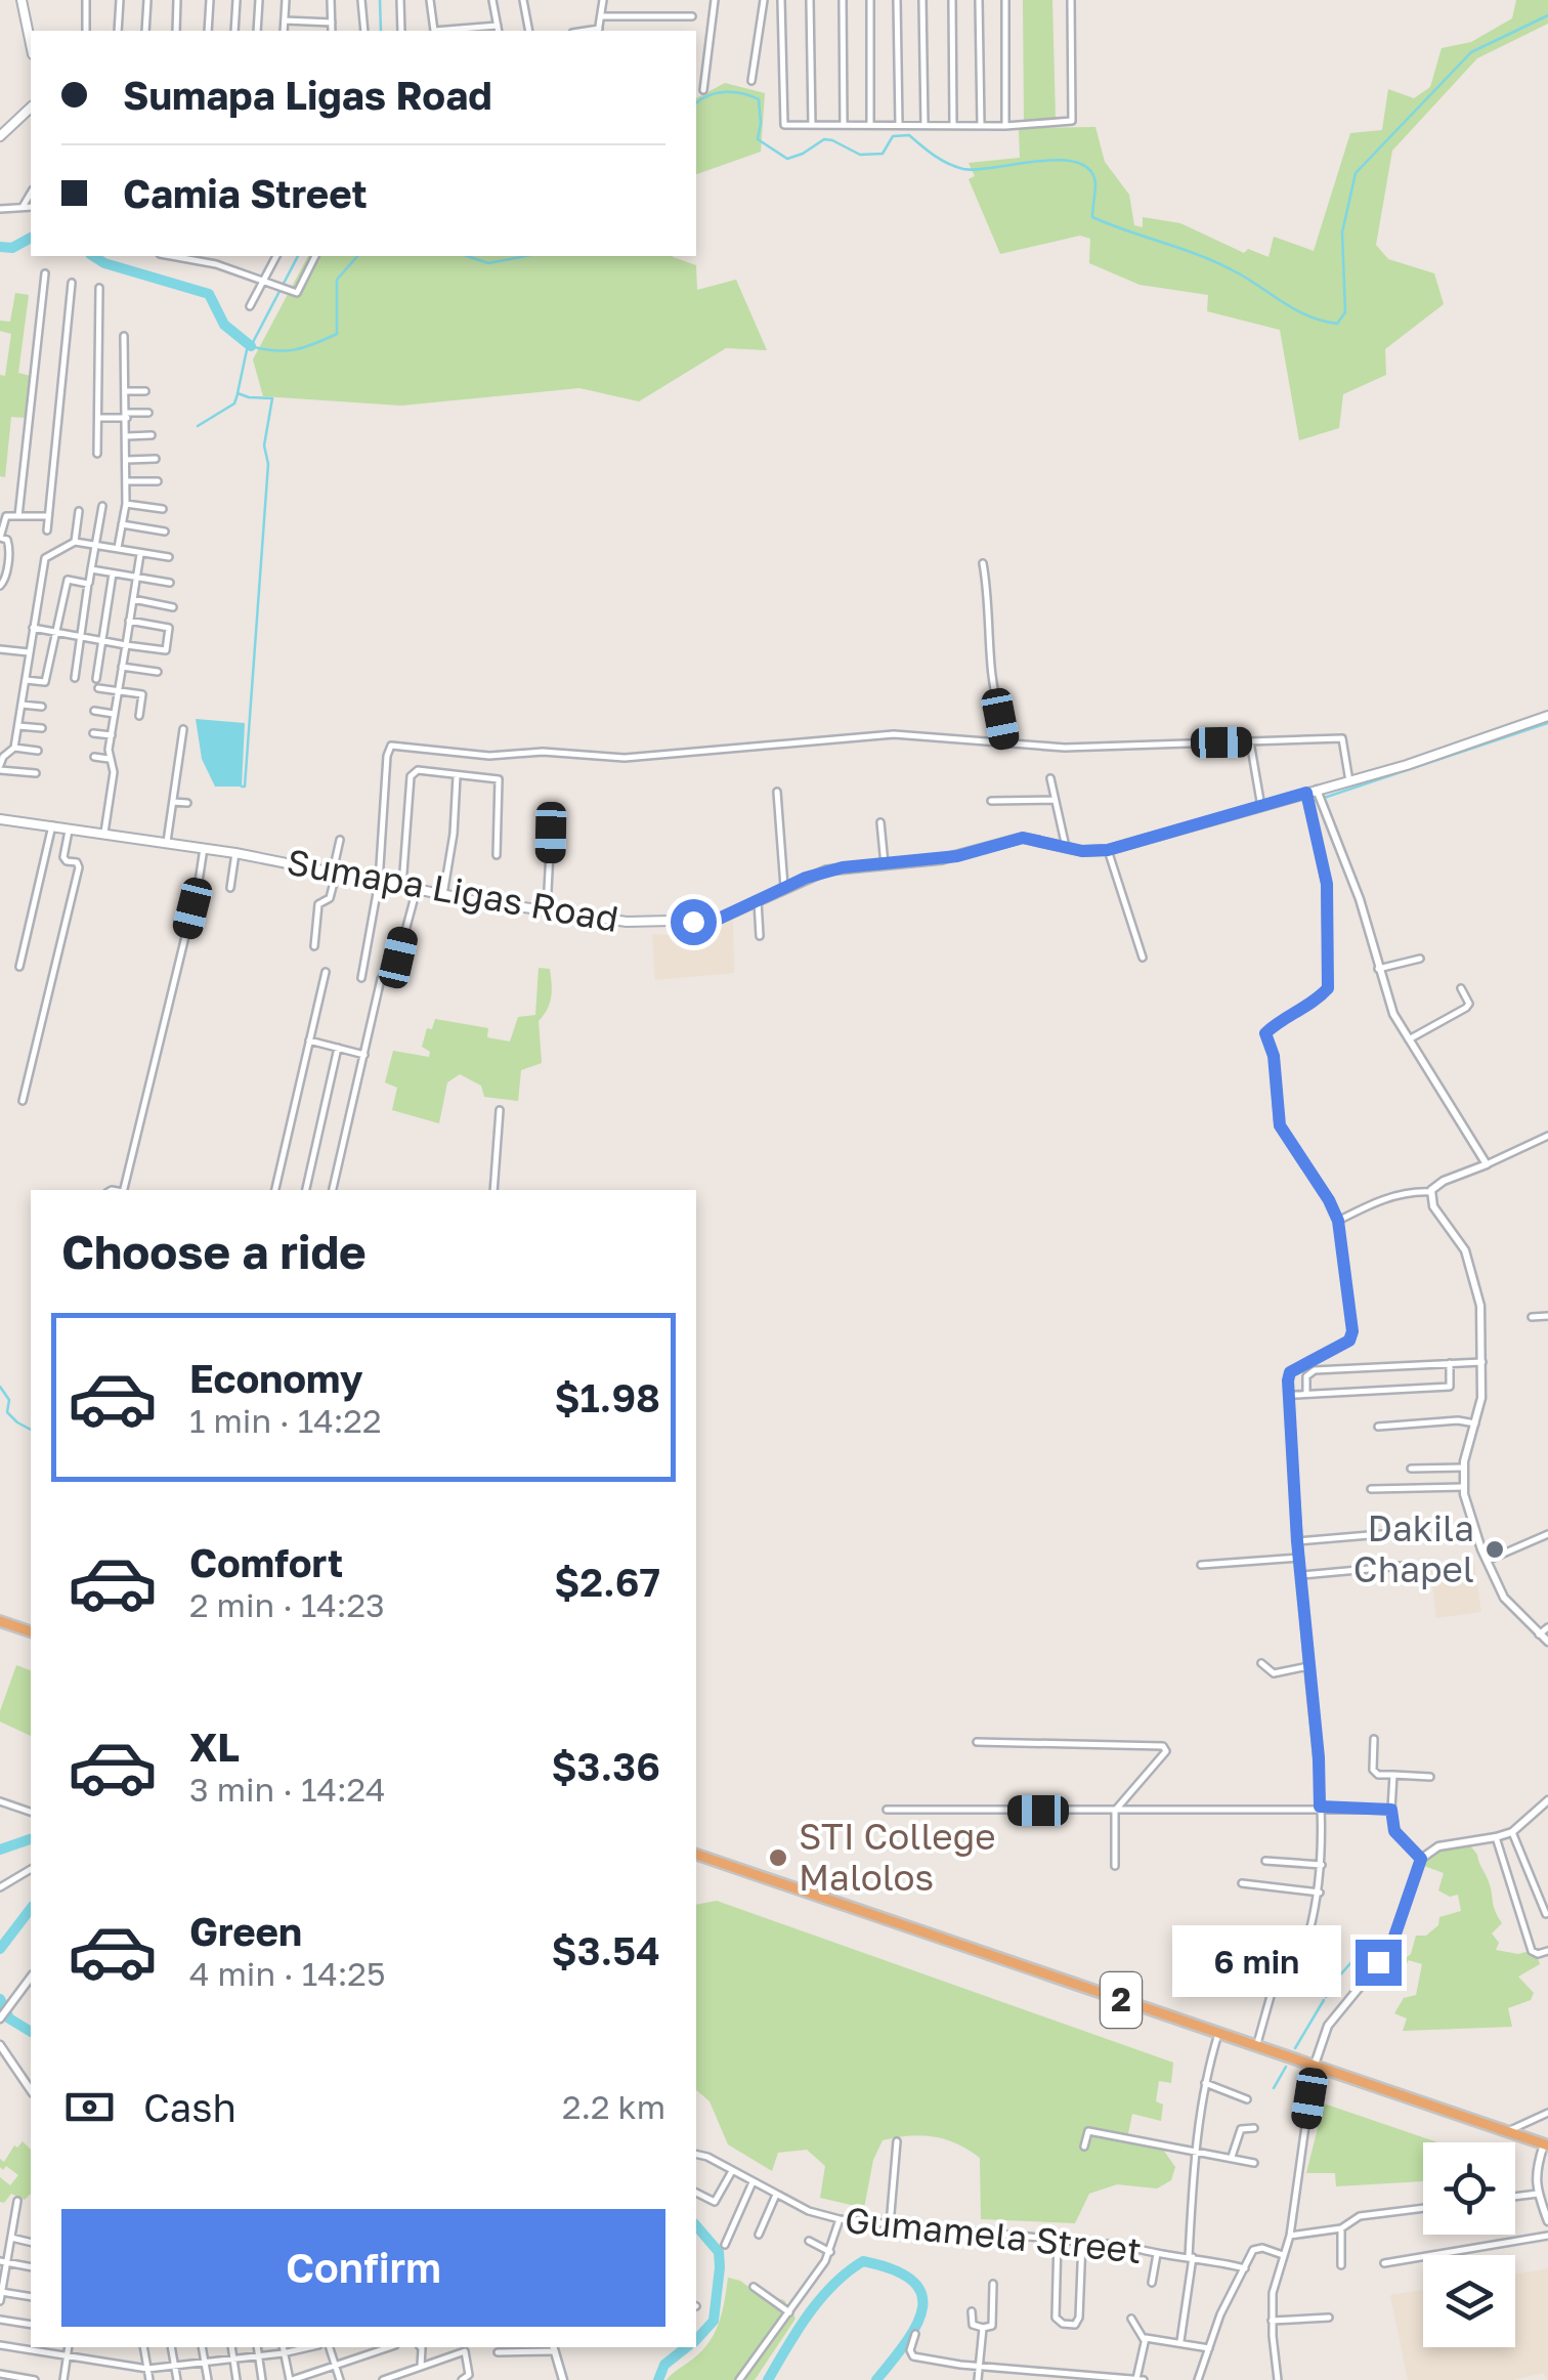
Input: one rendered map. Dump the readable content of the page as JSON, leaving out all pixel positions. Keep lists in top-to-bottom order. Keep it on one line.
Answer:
{"streets":{"highway":["2"],"main road":["Sumapa Ligas Road"],"street":["Gumamela Street"]},"places":["Dakila Chapel","STI College Malolos"],"page":{"banner":["Sumapa Ligas Road","Camia Street"],"heading":"Choose a ride","list":[{"name":"Economy","note":"1 min · 14:22","value":"$1.98"},{"name":"Comfort","note":"2 min · 14:23","value":"$2.67"},{"name":"XL","note":"3 min · 14:24","value":"$3.36"},{"name":"Green","note":"4 min · 14:25","value":"$3.54"}],"bubble":"6 min","pay":["Cash","2.2 km"],"buttons":"Confirm"}}
